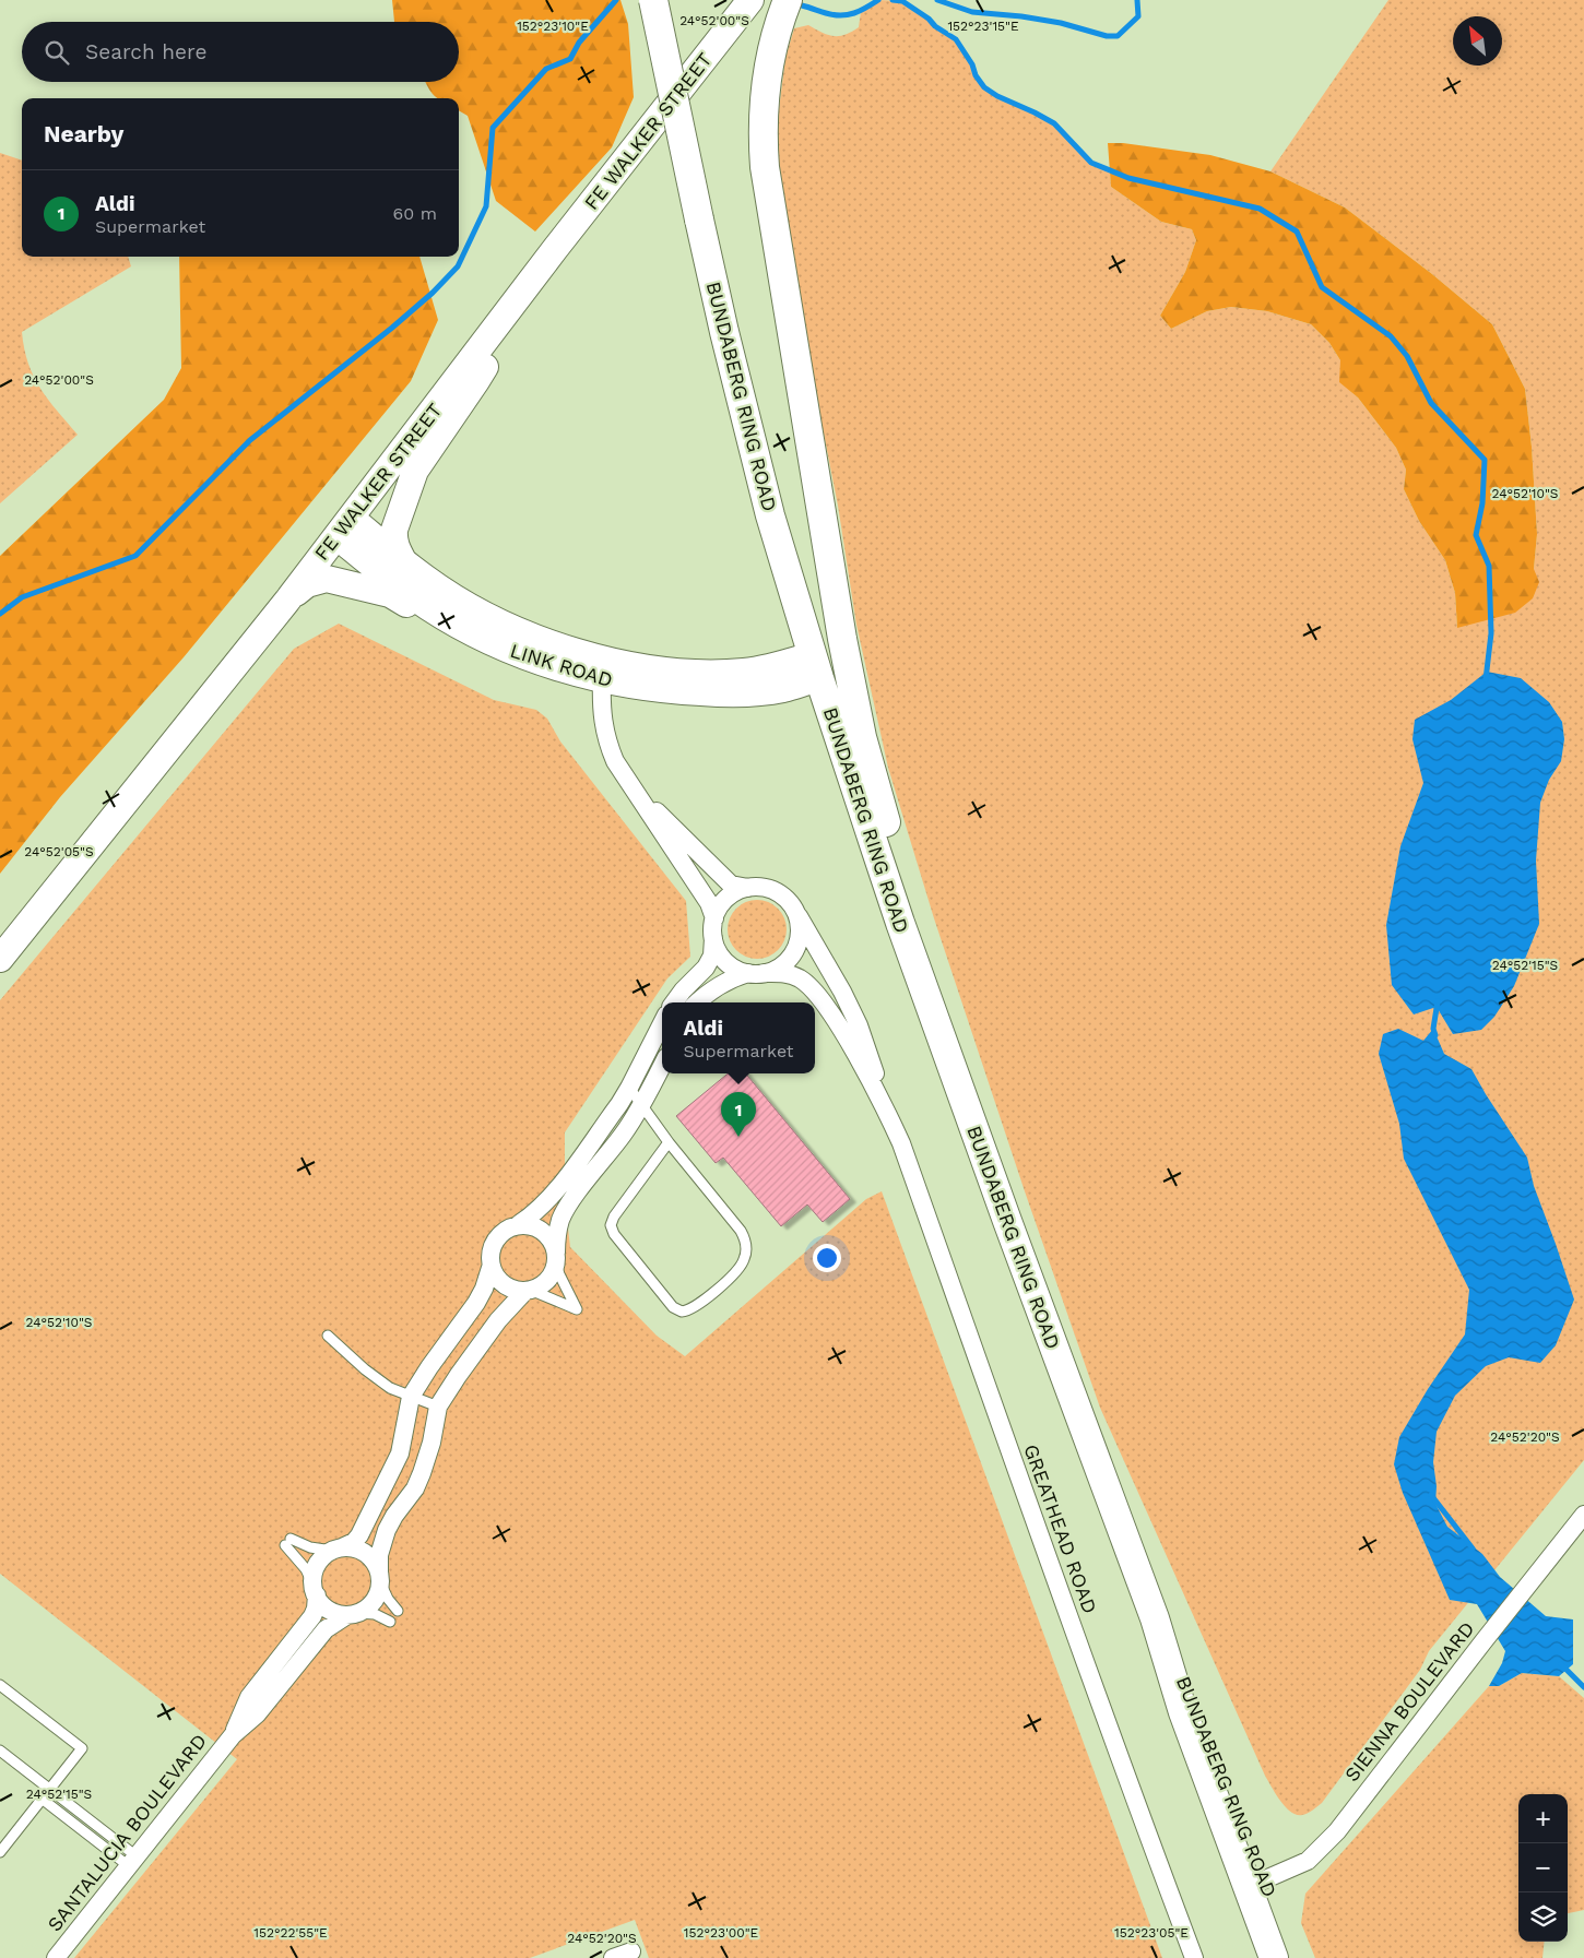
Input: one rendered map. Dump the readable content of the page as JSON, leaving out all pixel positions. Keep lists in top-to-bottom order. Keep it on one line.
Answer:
{"streets":{"main road":["FE WALKER STREET","BUNDABERG RING ROAD","LINK ROAD"],"street":["GREATHEAD ROAD","SIENNA BOULEVARD","SANTALUCIA BOULEVARD"]},"crossings":[["FE WALKER STREET","LINK ROAD"],["BUNDABERG RING ROAD","LINK ROAD"],["BUNDABERG RING ROAD","SIENNA BOULEVARD"],["LINK ROAD","GREATHEAD ROAD"]],"north":"top left","page":{"search":"Search here","heading":"Nearby","list":[{"mark":"1","name":"Aldi","note":"Supermarket","value":"60 m"}],"popup":["Aldi","Supermarket"],"pins":"1","map_buttons":["+","−"]},"coordinates":["24°52'00\"S","152°23'10\"E","152°23'15\"E","24°52'10\"S","24°52'05\"S","24°52'15\"S","24°52'20\"S","152°22'55\"E","152°23'00\"E","152°23'05\"E"]}
